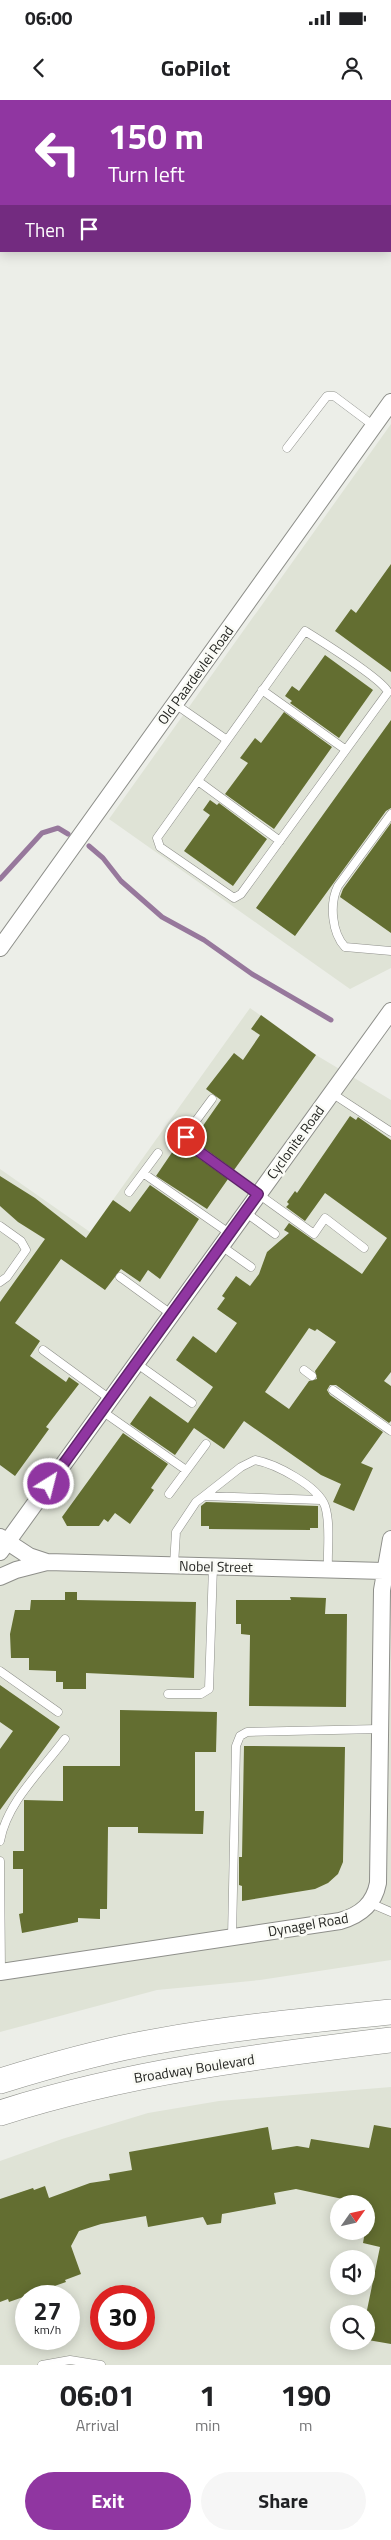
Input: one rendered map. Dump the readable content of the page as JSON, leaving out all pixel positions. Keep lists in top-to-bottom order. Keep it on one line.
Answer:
{"streets":{"main road":["Broadway Boulevard"],"street":["Old Paardevlei Road","Cyclonite Road","Nobel Street","Dynagel Road"]},"crossings":[["Cyclonite Road","Nobel Street"]],"north":"top right","page":{"status":"06:00","header":"GoPilot","turn":["150 m","Turn left"],"then":"Then","speed":"27 km/h","limit":"30","eta":["06:01","Arrival","1","min","190","m"],"buttons":["Exit","Share"]}}
